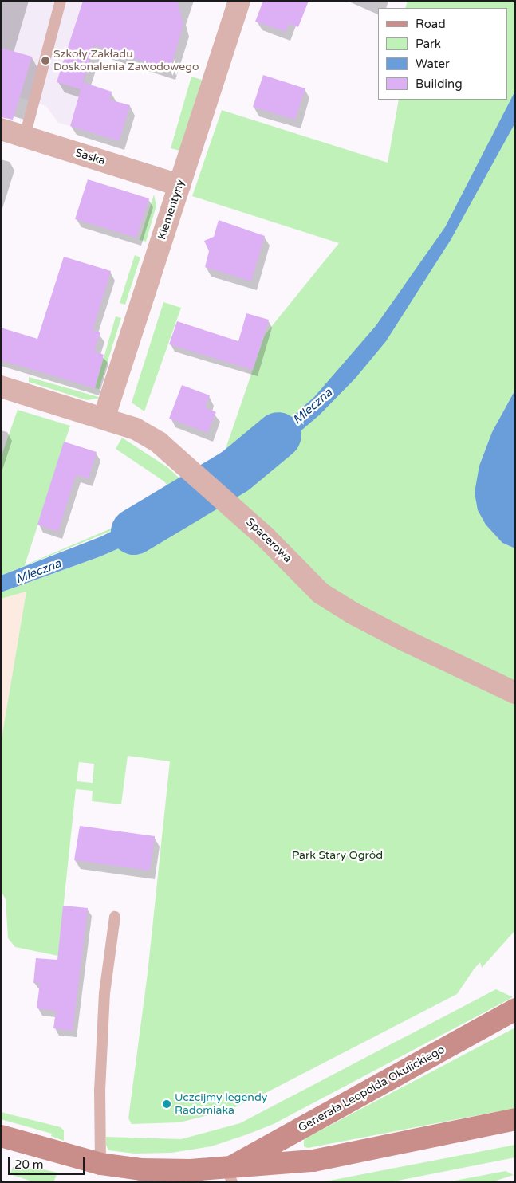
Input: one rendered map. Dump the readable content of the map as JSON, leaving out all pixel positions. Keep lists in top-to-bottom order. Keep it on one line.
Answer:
{"streets":{"main road":["Generała Leopolda Okulickiego"],"street":["Saska","Klementyny","Spacerowa"]},"crossings":[["Saska","Klementyny"],["Klementyny","Spacerowa"]],"water":["Mleczna"],"parks":["Park Stary Ogród"],"places":["Szkoły Zakładu Doskonalenia Zawodowego","Uczcijmy legendy Radomiaka"],"legend":["Road","Park","Water","Building"],"scale_bar":"20 m"}
